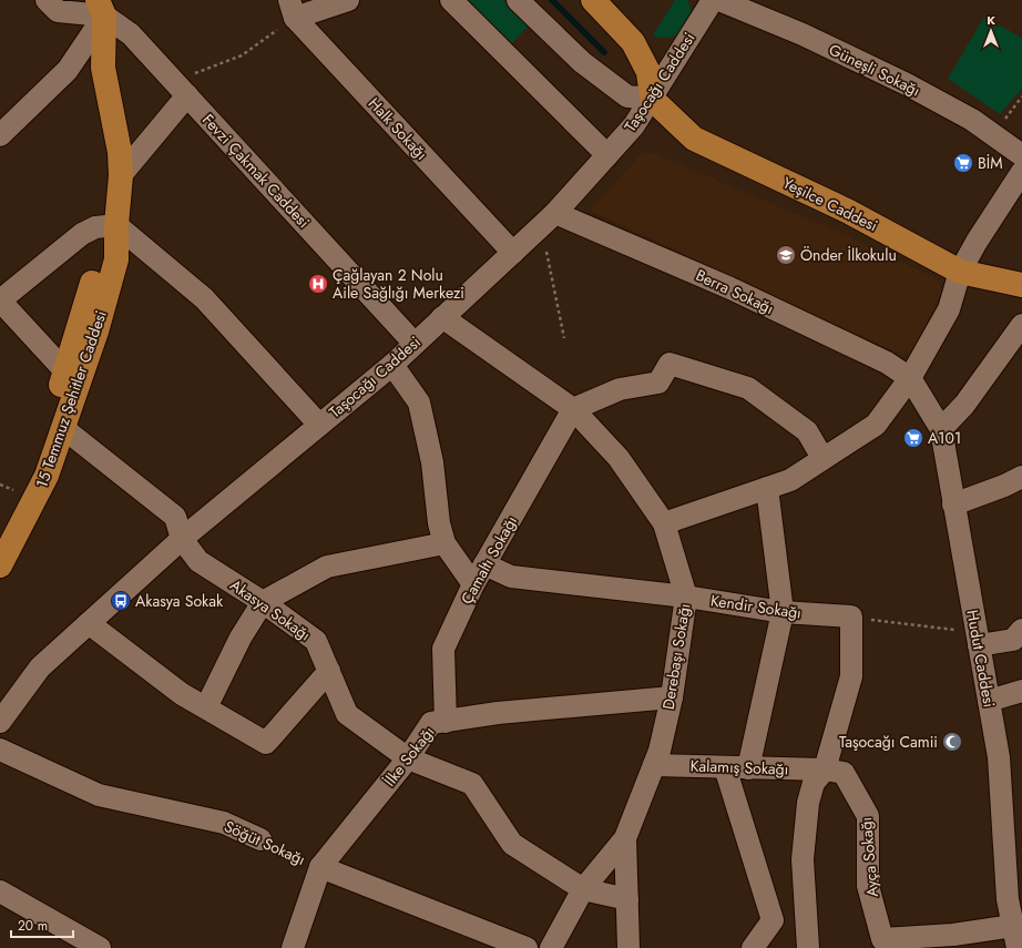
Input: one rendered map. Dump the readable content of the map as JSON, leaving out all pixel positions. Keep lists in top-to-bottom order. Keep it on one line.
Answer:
{"streets":{"main road":["Yeşilce Caddesi","15 Temmuz Şehitler Caddesi"],"street":["Güneşli Sokağı","Taşocağı Caddesi","Halk Sokağı","Fevzi Çakmak Caddesi","Berra Sokağı","Çamaltı Sokağı","Kendir Sokağı","Akasya Sokağı","Derebaşı Sokağı","Hudut Caddesi","İlke Sokağı","Kalamış Sokağı","Söğüt Sokağı","Ayça Sokağı"]},"crossings":[["Taşocağı Caddesi","Halk Sokağı"],["Taşocağı Caddesi","Fevzi Çakmak Caddesi"],["Taşocağı Caddesi","Yeşilce Caddesi"],["Taşocağı Caddesi","Berra Sokağı"],["Taşocağı Caddesi","Akasya Sokağı"],["Taşocağı Caddesi","Derebaşı Sokağı"],["Fevzi Çakmak Caddesi","15 Temmuz Şehitler Caddesi"],["Berra Sokağı","Hudut Caddesi"],["Çamaltı Sokağı","Kendir Sokağı"],["Çamaltı Sokağı","Derebaşı Sokağı"],["Çamaltı Sokağı","İlke Sokağı"],["Kendir Sokağı","Derebaşı Sokağı"],["Akasya Sokağı","Derebaşı Sokağı"],["Akasya Sokağı","İlke Sokağı"],["Derebaşı Sokağı","İlke Sokağı"],["Derebaşı Sokağı","Kalamış Sokağı"],["Hudut Caddesi","Ayça Sokağı"],["İlke Sokağı","Söğüt Sokağı"],["Kalamış Sokağı","Ayça Sokağı"]],"places":{"supermarket":["BİM","A101"],"school or university":["Önder İlkokulu"],"hospital":["Çağlayan 2 Nolu Aile Sağlığı Merkezi"],"bus stop":["Akasya Sokak"],"mosque":["Taşocağı Camii"]},"scale_bar":"20 m","north":"top"}
